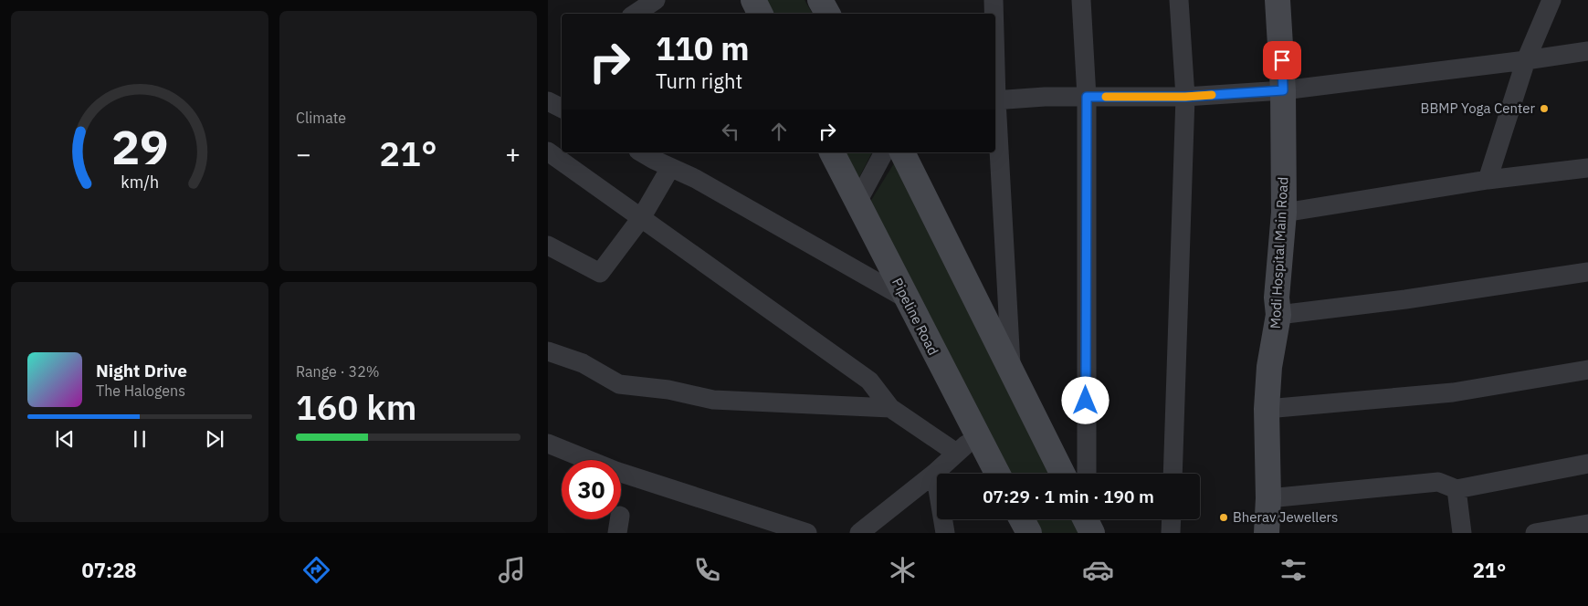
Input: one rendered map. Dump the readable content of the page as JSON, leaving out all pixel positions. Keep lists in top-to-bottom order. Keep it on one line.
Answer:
{"streets":{"main road":["Modi Hospital Main Road","Pipeline Road"]},"places":["BBMP Yoga Center","Bherav Jewellers"],"page":{"tile":["Climate",["Range · 32%","160 km"]],"turn":["110 m","Turn right"],"heat":["−","21°","+"],"song":["Night Drive","The Halogens"],"limit":"30","trip":"07:29 · 1 min · 190 m","tabs":["07:28","21°"],"gauge":["29","km/h"]}}
